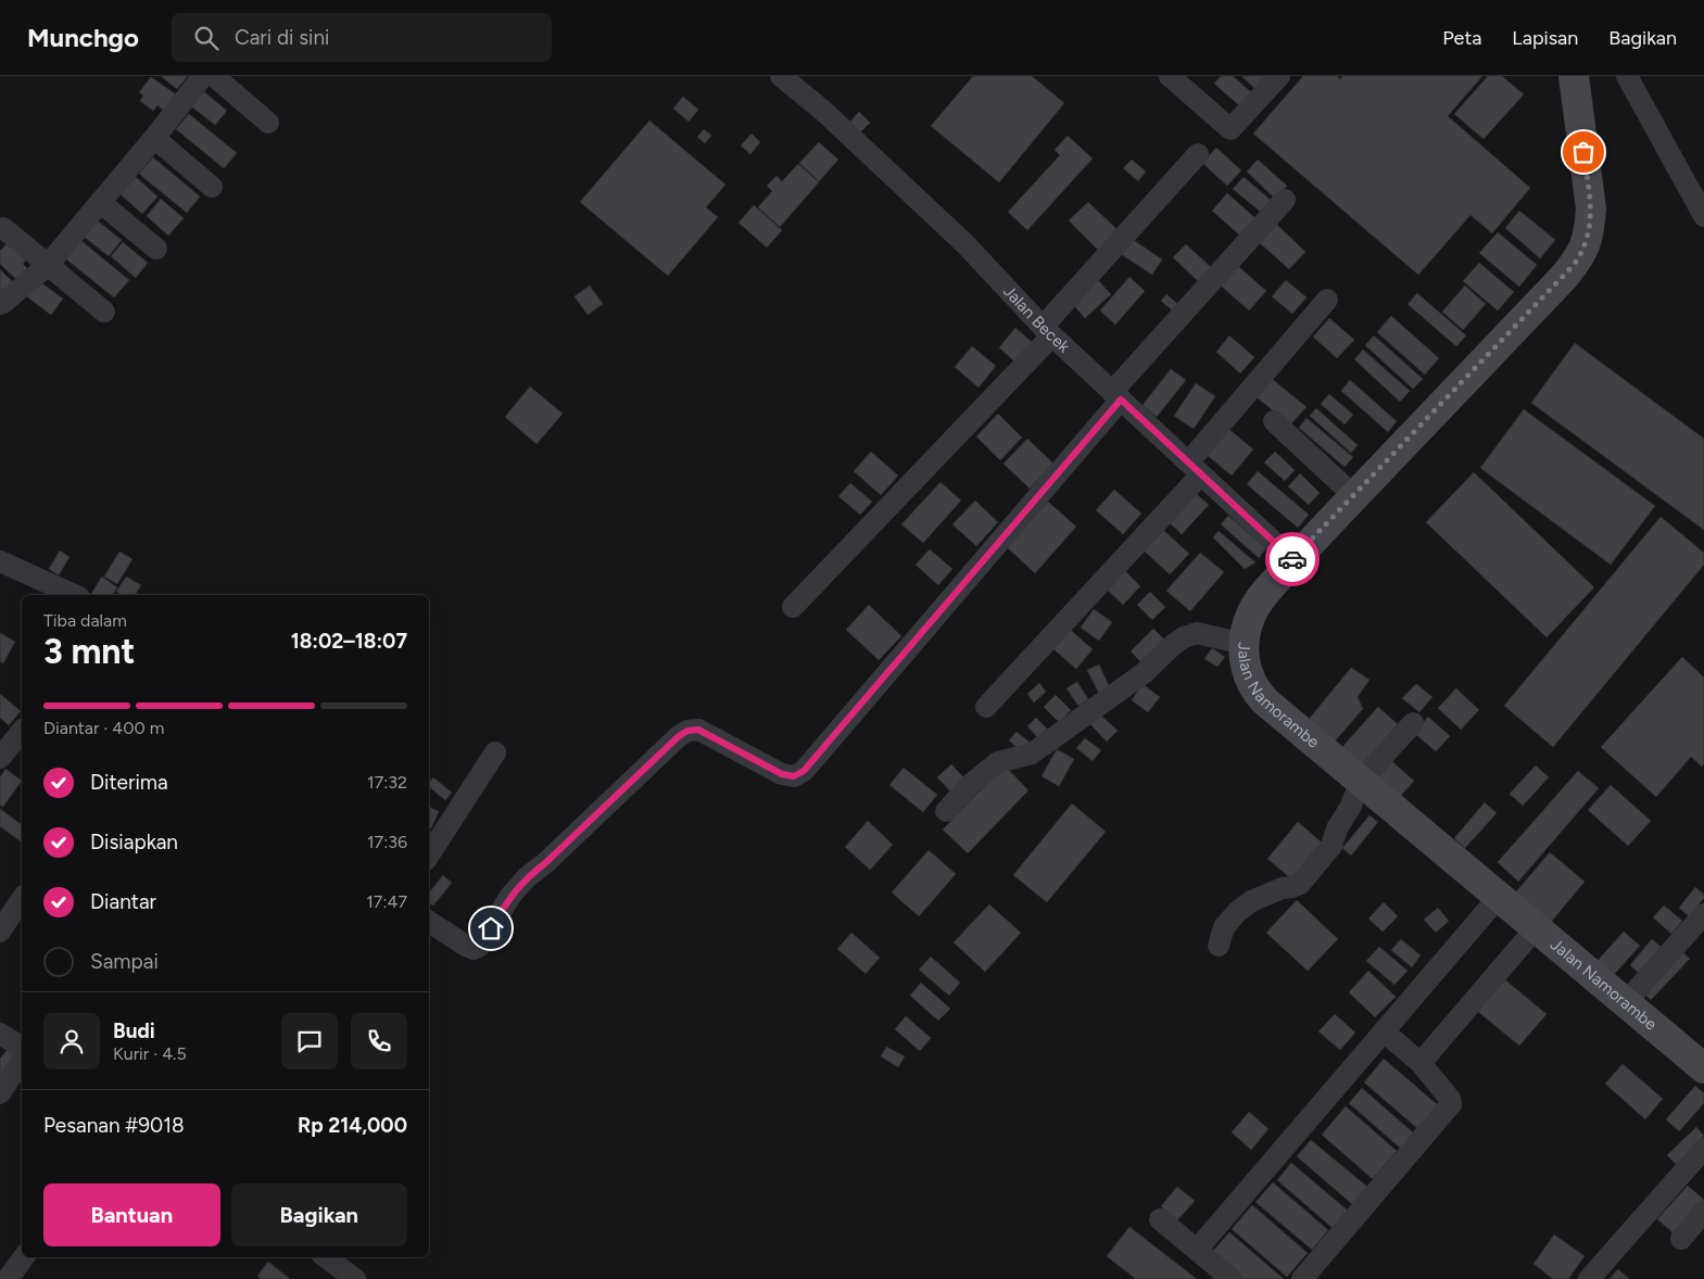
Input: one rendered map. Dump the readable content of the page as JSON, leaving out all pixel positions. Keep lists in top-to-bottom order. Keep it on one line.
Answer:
{"streets":{"main road":["Jalan Namorambe"],"street":["Jalan Becek"]},"crossings":[["Jalan Becek","Jalan Namorambe"]],"page":{"header":"Munchgo","search":"Cari di sini","nav":["Peta","Lapisan","Bagikan"],"heading":["3 mnt","Tiba dalam","18:02–18:07"],"panel":["Budi","Kurir · 4.5","Pesanan #9018","Rp 214,000"],"bar":"Diantar · 400 m","list":[["Diterima","17:32"],["Disiapkan","17:36"],["Diantar","17:47"],"Sampai"],"buttons":["Bantuan","Bagikan"]}}
